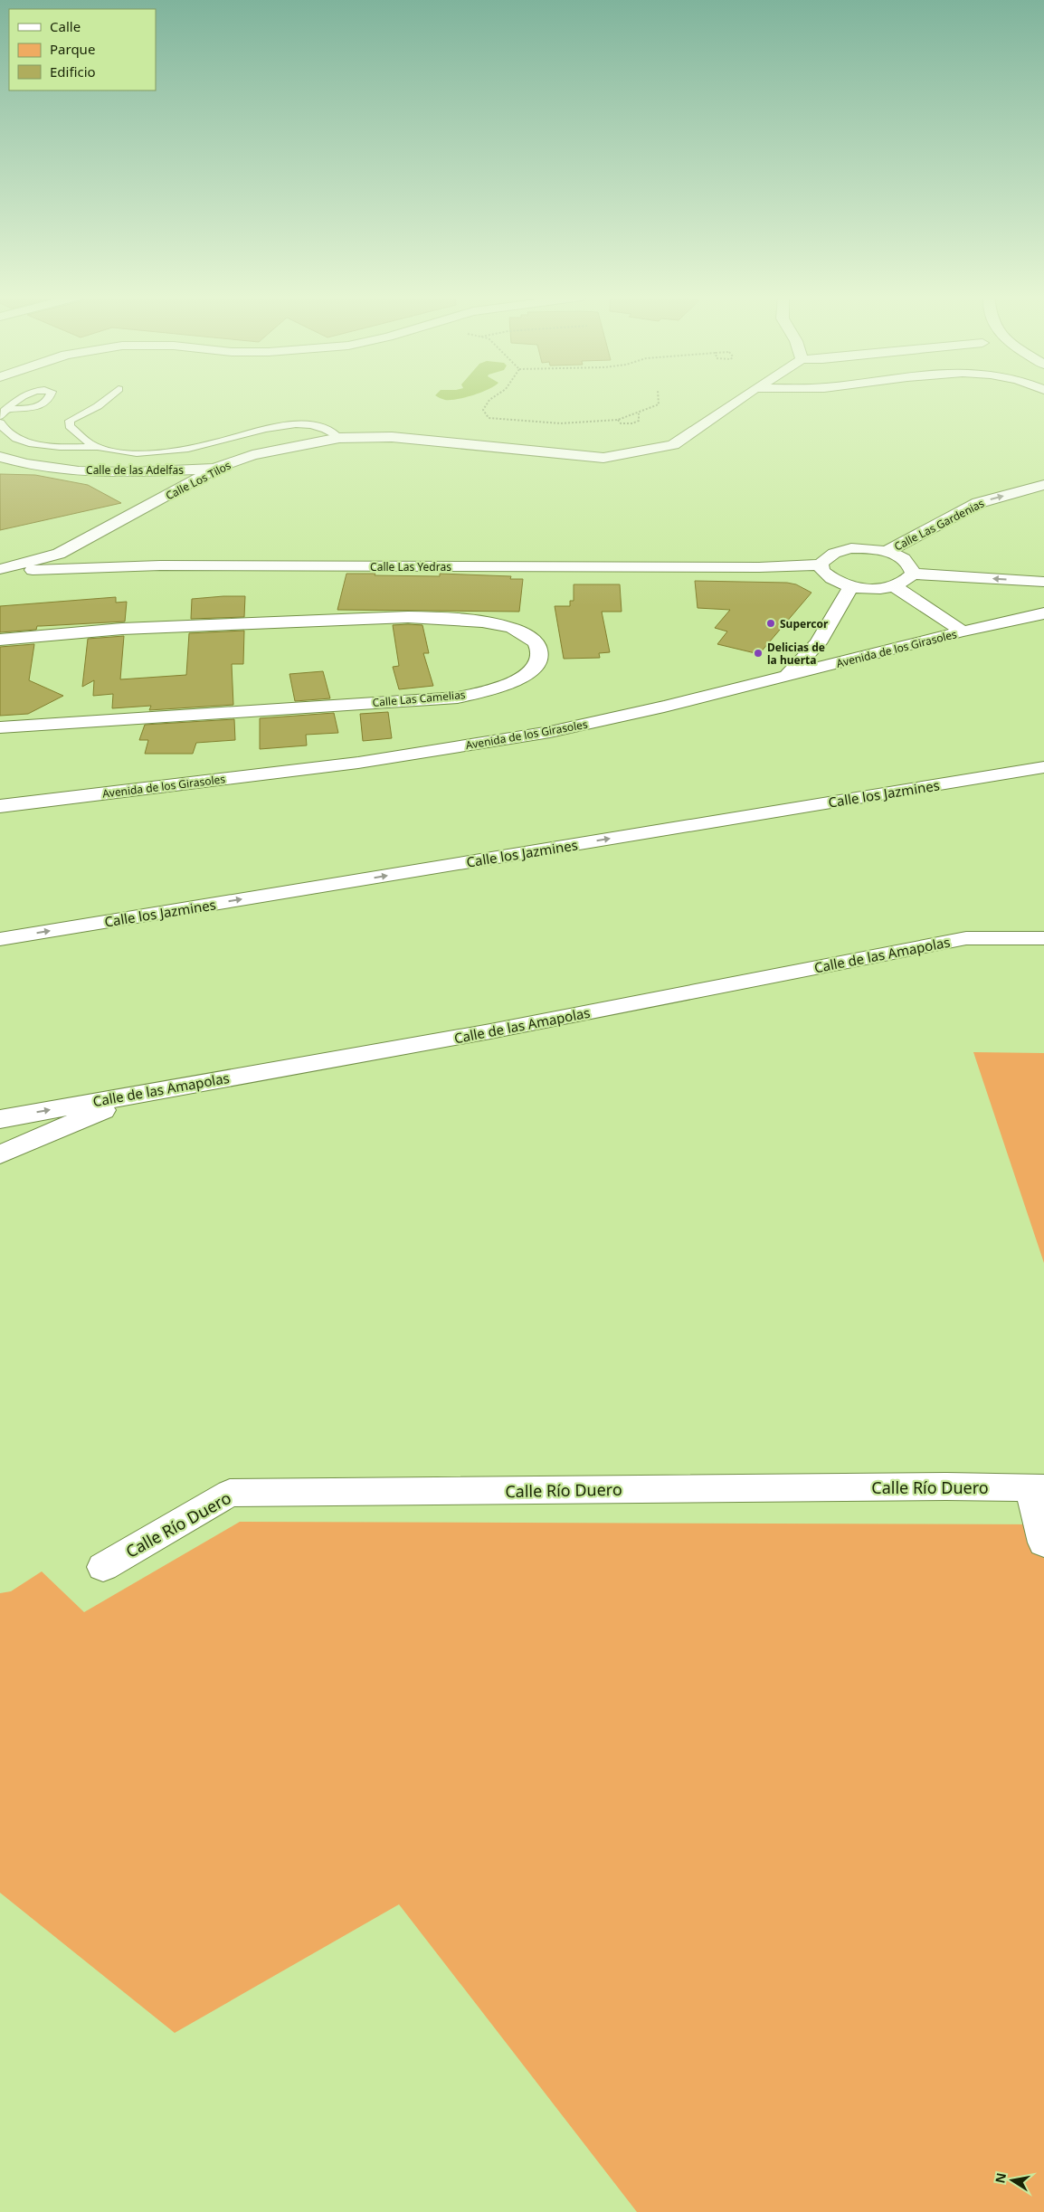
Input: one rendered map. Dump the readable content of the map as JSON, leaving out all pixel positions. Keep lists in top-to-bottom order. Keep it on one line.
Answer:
{"streets":{"street":["Calle de las Adelfas","Calle Los Tilos","Calle Las Gardenias","Calle Las Yedras","Avenida de los Girasoles","Calle Las Camelias","Calle los Jazmines","Calle de las Amapolas","Calle Río Duero"]},"crossings":[["Calle de las Adelfas","Calle Los Tilos"],["Calle Los Tilos","Calle Las Yedras"]],"one_way":["Calle Las Gardenias"],"places":["Supercor","Delicias de la huerta"],"legend":["Calle","Parque","Edificio"],"north":"left"}
